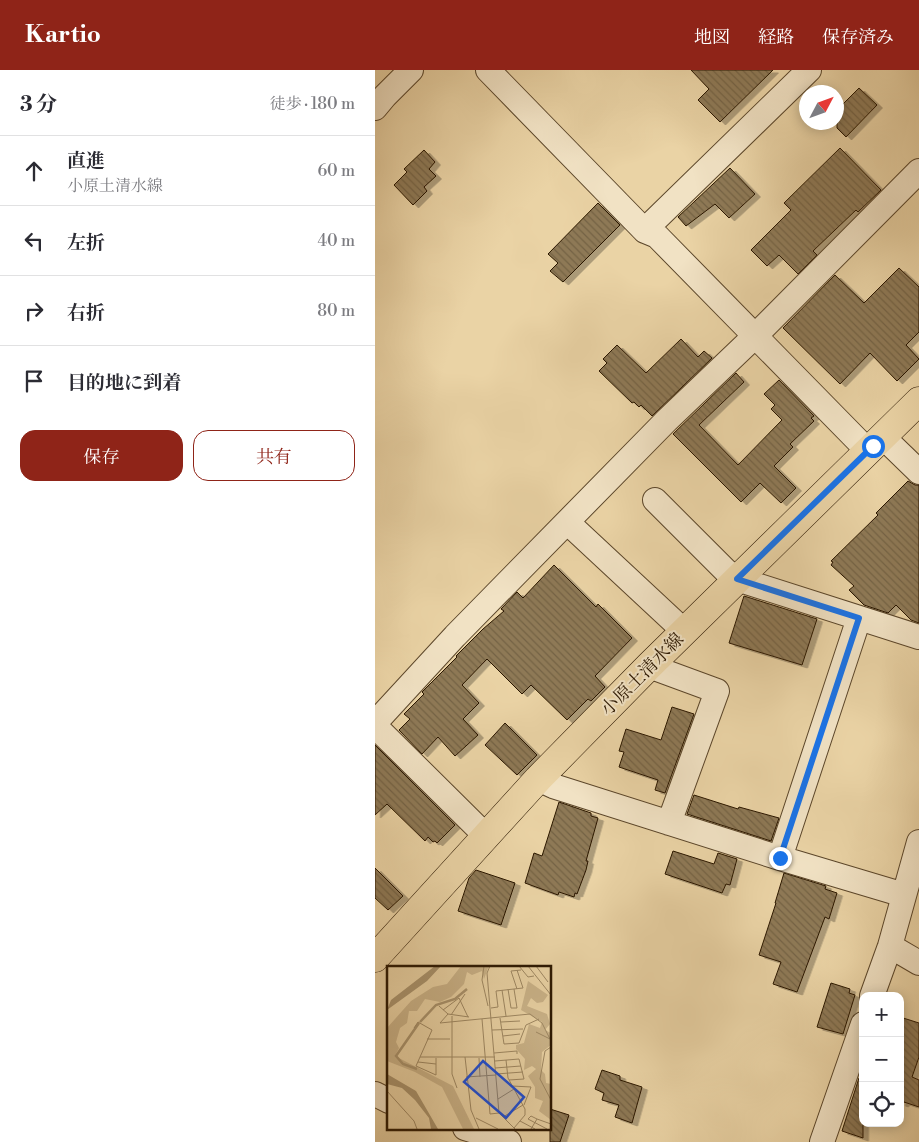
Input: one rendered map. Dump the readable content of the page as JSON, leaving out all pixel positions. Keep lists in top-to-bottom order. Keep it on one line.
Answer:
{"streets":{"main road":["小原土清水線"]},"north":"top right","page":{"header":"Kartio","nav":["地図","経路","保存済み"],"heading":["3 分","徒歩 · 180 m"],"list":[["直進","小原土清水線","60 m"],["左折","40 m"],["右折","80 m"],"目的地に到着"],"buttons":["保存","共有"],"map_buttons":["+","−"]}}
